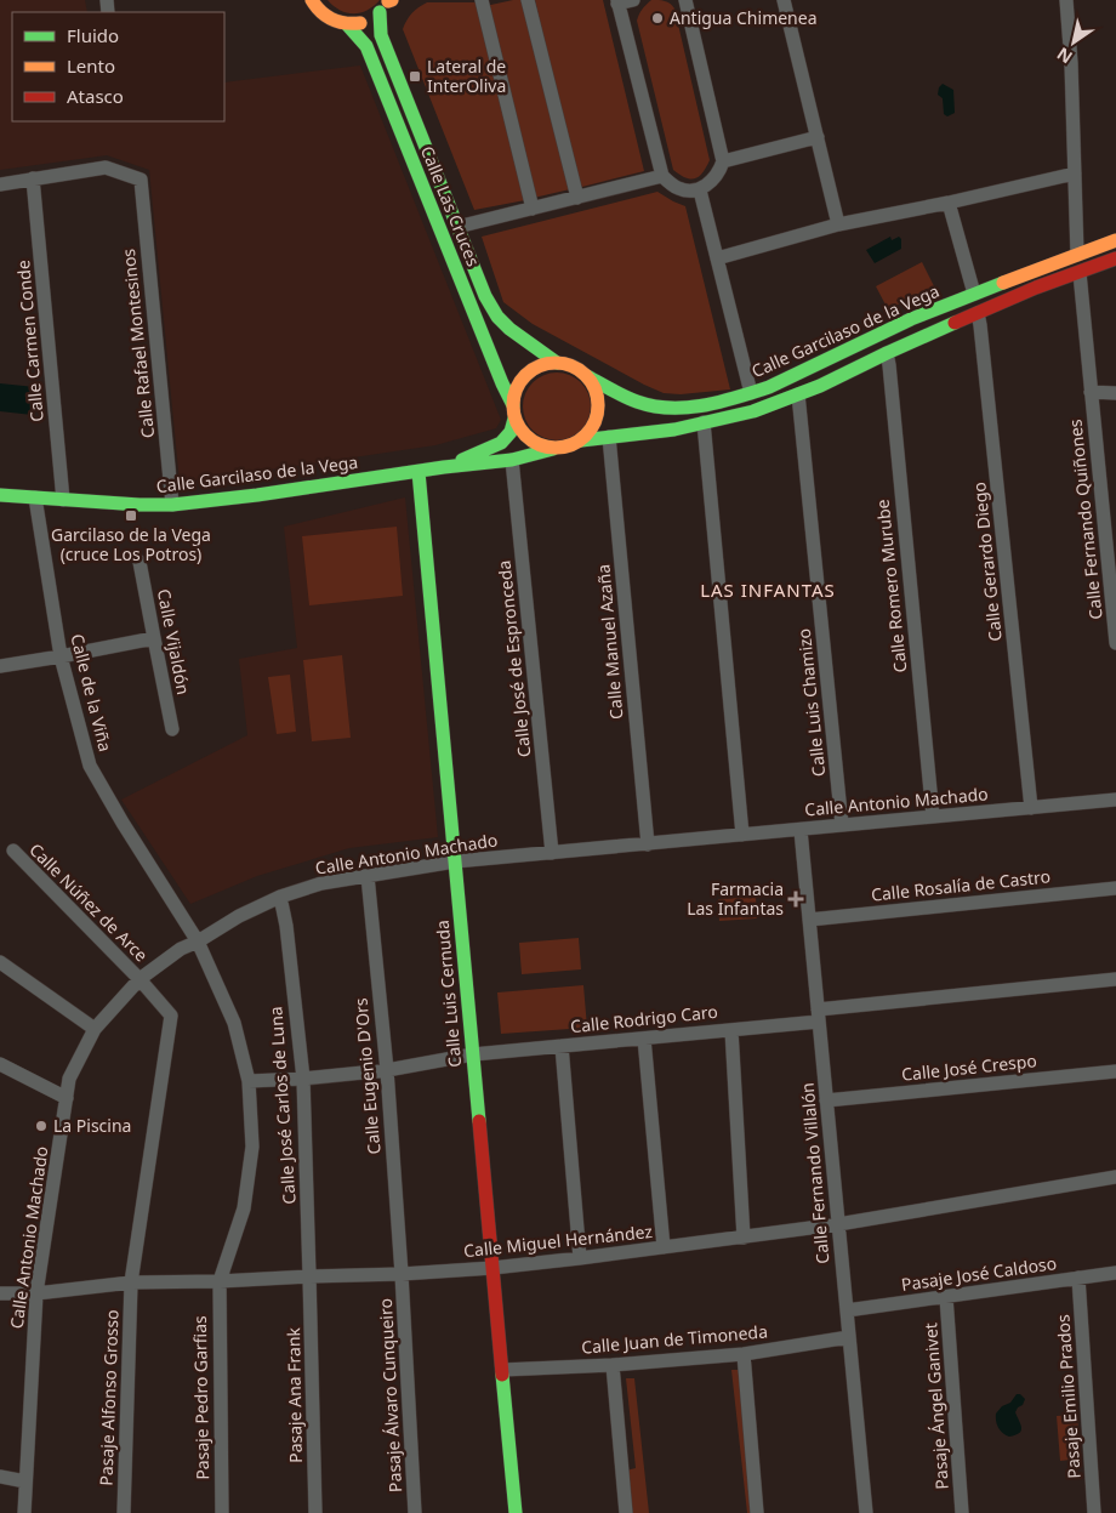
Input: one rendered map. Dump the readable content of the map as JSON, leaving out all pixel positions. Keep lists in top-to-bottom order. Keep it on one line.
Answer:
{"streets":{"main road":["Calle Las Cruces","Calle Garcilaso de la Vega","Calle Luis Cernuda"],"street":["Calle Carmen Conde","Calle Rafael Montesinos","Calle Fernando Quiñones","Calle Gerardo Diego","Calle Romero Murube","Calle Vijaldón","Calle Manuel Azaña","Calle José de Espronceda","Calle de la Viña","Calle Luis Chamizo","Calle Antonio Machado","Calle Rosalía de Castro","Calle Núñez de Arce","Calle Rodrigo Caro","Calle José Crespo","Calle Eugenio D'Ors","Calle José Carlos de Luna","Calle Fernando Villalón","Calle Miguel Hernández","Pasaje José Caldoso","Calle Juan de Timoneda","Pasaje Ana Frank","Pasaje Álvaro Cunqueiro","Pasaje Emilio Prados","Pasaje Alfonso Grosso","Pasaje Pedro Garfias","Pasaje Ángel Ganivet"]},"crossings":[["Calle Las Cruces","Calle Garcilaso de la Vega"],["Calle Garcilaso de la Vega","Calle Carmen Conde"],["Calle Garcilaso de la Vega","Calle Rafael Montesinos"],["Calle Garcilaso de la Vega","Calle José de Espronceda"],["Calle Garcilaso de la Vega","Calle de la Viña"],["Calle Garcilaso de la Vega","Calle Luis Cernuda"],["Calle Carmen Conde","Calle Rafael Montesinos"],["Calle Gerardo Diego","Calle Antonio Machado"],["Calle Romero Murube","Calle Antonio Machado"],["Calle Manuel Azaña","Calle Antonio Machado"],["Calle José de Espronceda","Calle Antonio Machado"],["Calle de la Viña","Calle Antonio Machado"],["Calle de la Viña","Calle Rodrigo Caro"],["Calle de la Viña","Pasaje Pedro Garfias"],["Calle Luis Chamizo","Calle Antonio Machado"],["Calle Antonio Machado","Calle Núñez de Arce"],["Calle Antonio Machado","Calle Luis Cernuda"],["Calle Antonio Machado","Calle Eugenio D'Ors"],["Calle Antonio Machado","Calle José Carlos de Luna"],["Calle Antonio Machado","Calle Fernando Villalón"],["Calle Antonio Machado","Calle Miguel Hernández"],["Calle Rosalía de Castro","Calle Fernando Villalón"],["Calle Núñez de Arce","Pasaje Alfonso Grosso"],["Calle Luis Cernuda","Calle Rodrigo Caro"],["Calle Luis Cernuda","Calle Miguel Hernández"],["Calle Luis Cernuda","Calle Juan de Timoneda"],["Calle Rodrigo Caro","Calle Eugenio D'Ors"],["Calle Rodrigo Caro","Calle José Carlos de Luna"],["Calle Rodrigo Caro","Calle Fernando Villalón"],["Calle Rodrigo Caro","Pasaje Pedro Garfias"],["Calle José Crespo","Calle Fernando Villalón"],["Calle Eugenio D'Ors","Calle Miguel Hernández"],["Calle Eugenio D'Ors","Pasaje Álvaro Cunqueiro"],["Calle José Carlos de Luna","Calle Miguel Hernández"],["Calle José Carlos de Luna","Pasaje Ana Frank"],["Calle Fernando Villalón","Calle Miguel Hernández"],["Calle Fernando Villalón","Pasaje José Caldoso"],["Calle Fernando Villalón","Calle Juan de Timoneda"],["Calle Miguel Hernández","Pasaje Ana Frank"],["Calle Miguel Hernández","Pasaje Álvaro Cunqueiro"],["Calle Miguel Hernández","Pasaje Alfonso Grosso"],["Calle Miguel Hernández","Pasaje Pedro Garfias"],["Pasaje José Caldoso","Pasaje Emilio Prados"],["Pasaje José Caldoso","Pasaje Ángel Ganivet"]],"districts":["LAS INFANTAS"],"places":{"other":["Antigua Chimenea","La Piscina"],"transit":["Lateral de InterOliva","Garcilaso de la Vega (cruce Los Potros)"],"health":["Farmacia Las Infantas"]},"legend":["Fluido","Lento","Atasco"],"north":"bottom left"}
